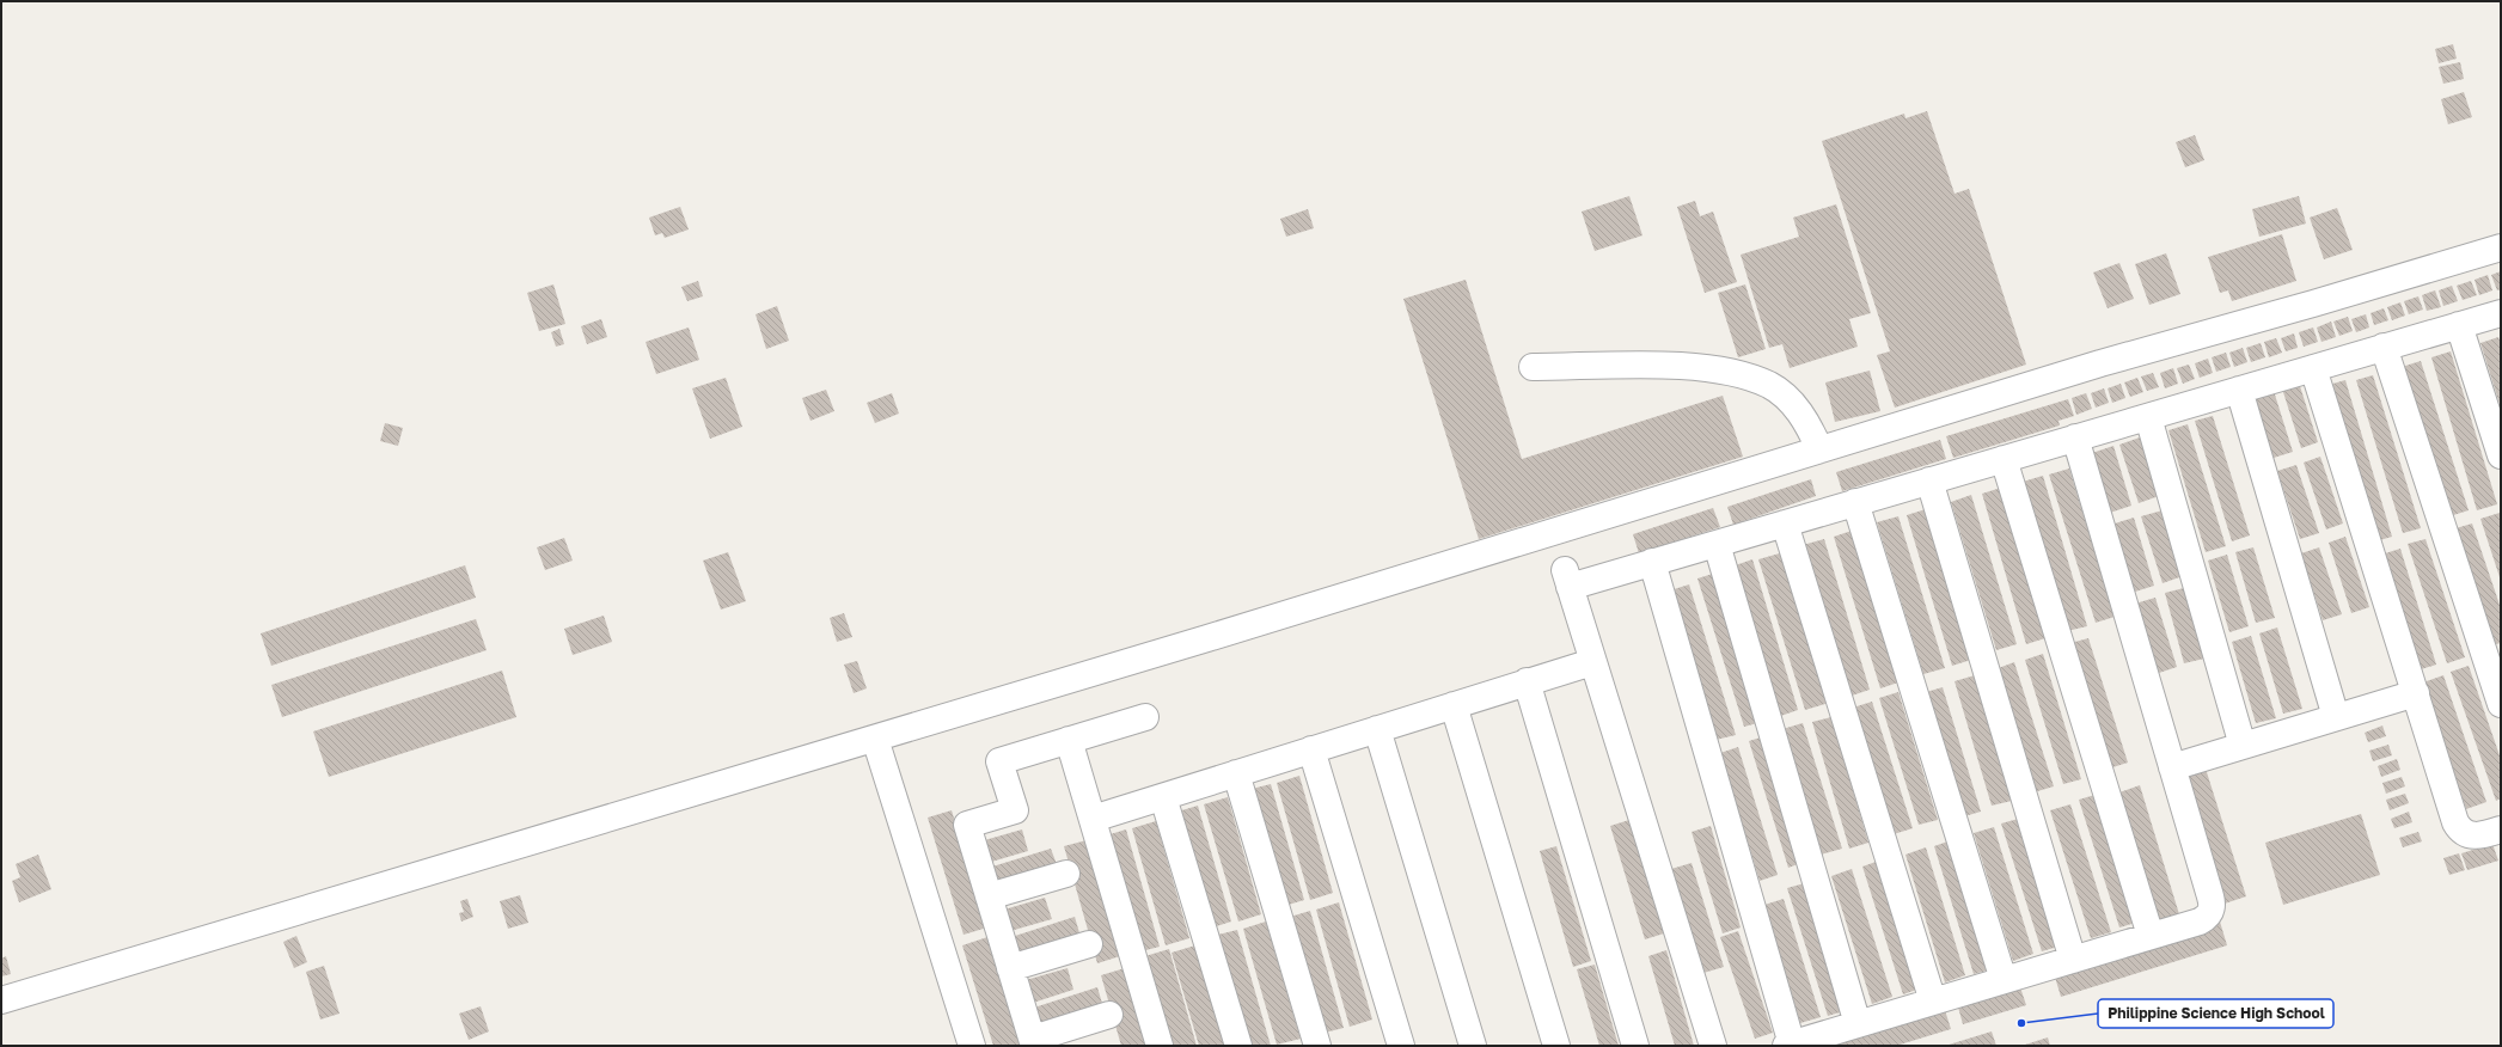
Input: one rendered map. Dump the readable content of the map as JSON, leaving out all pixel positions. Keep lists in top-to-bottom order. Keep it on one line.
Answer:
{"places":["Philippine Science High School"]}
